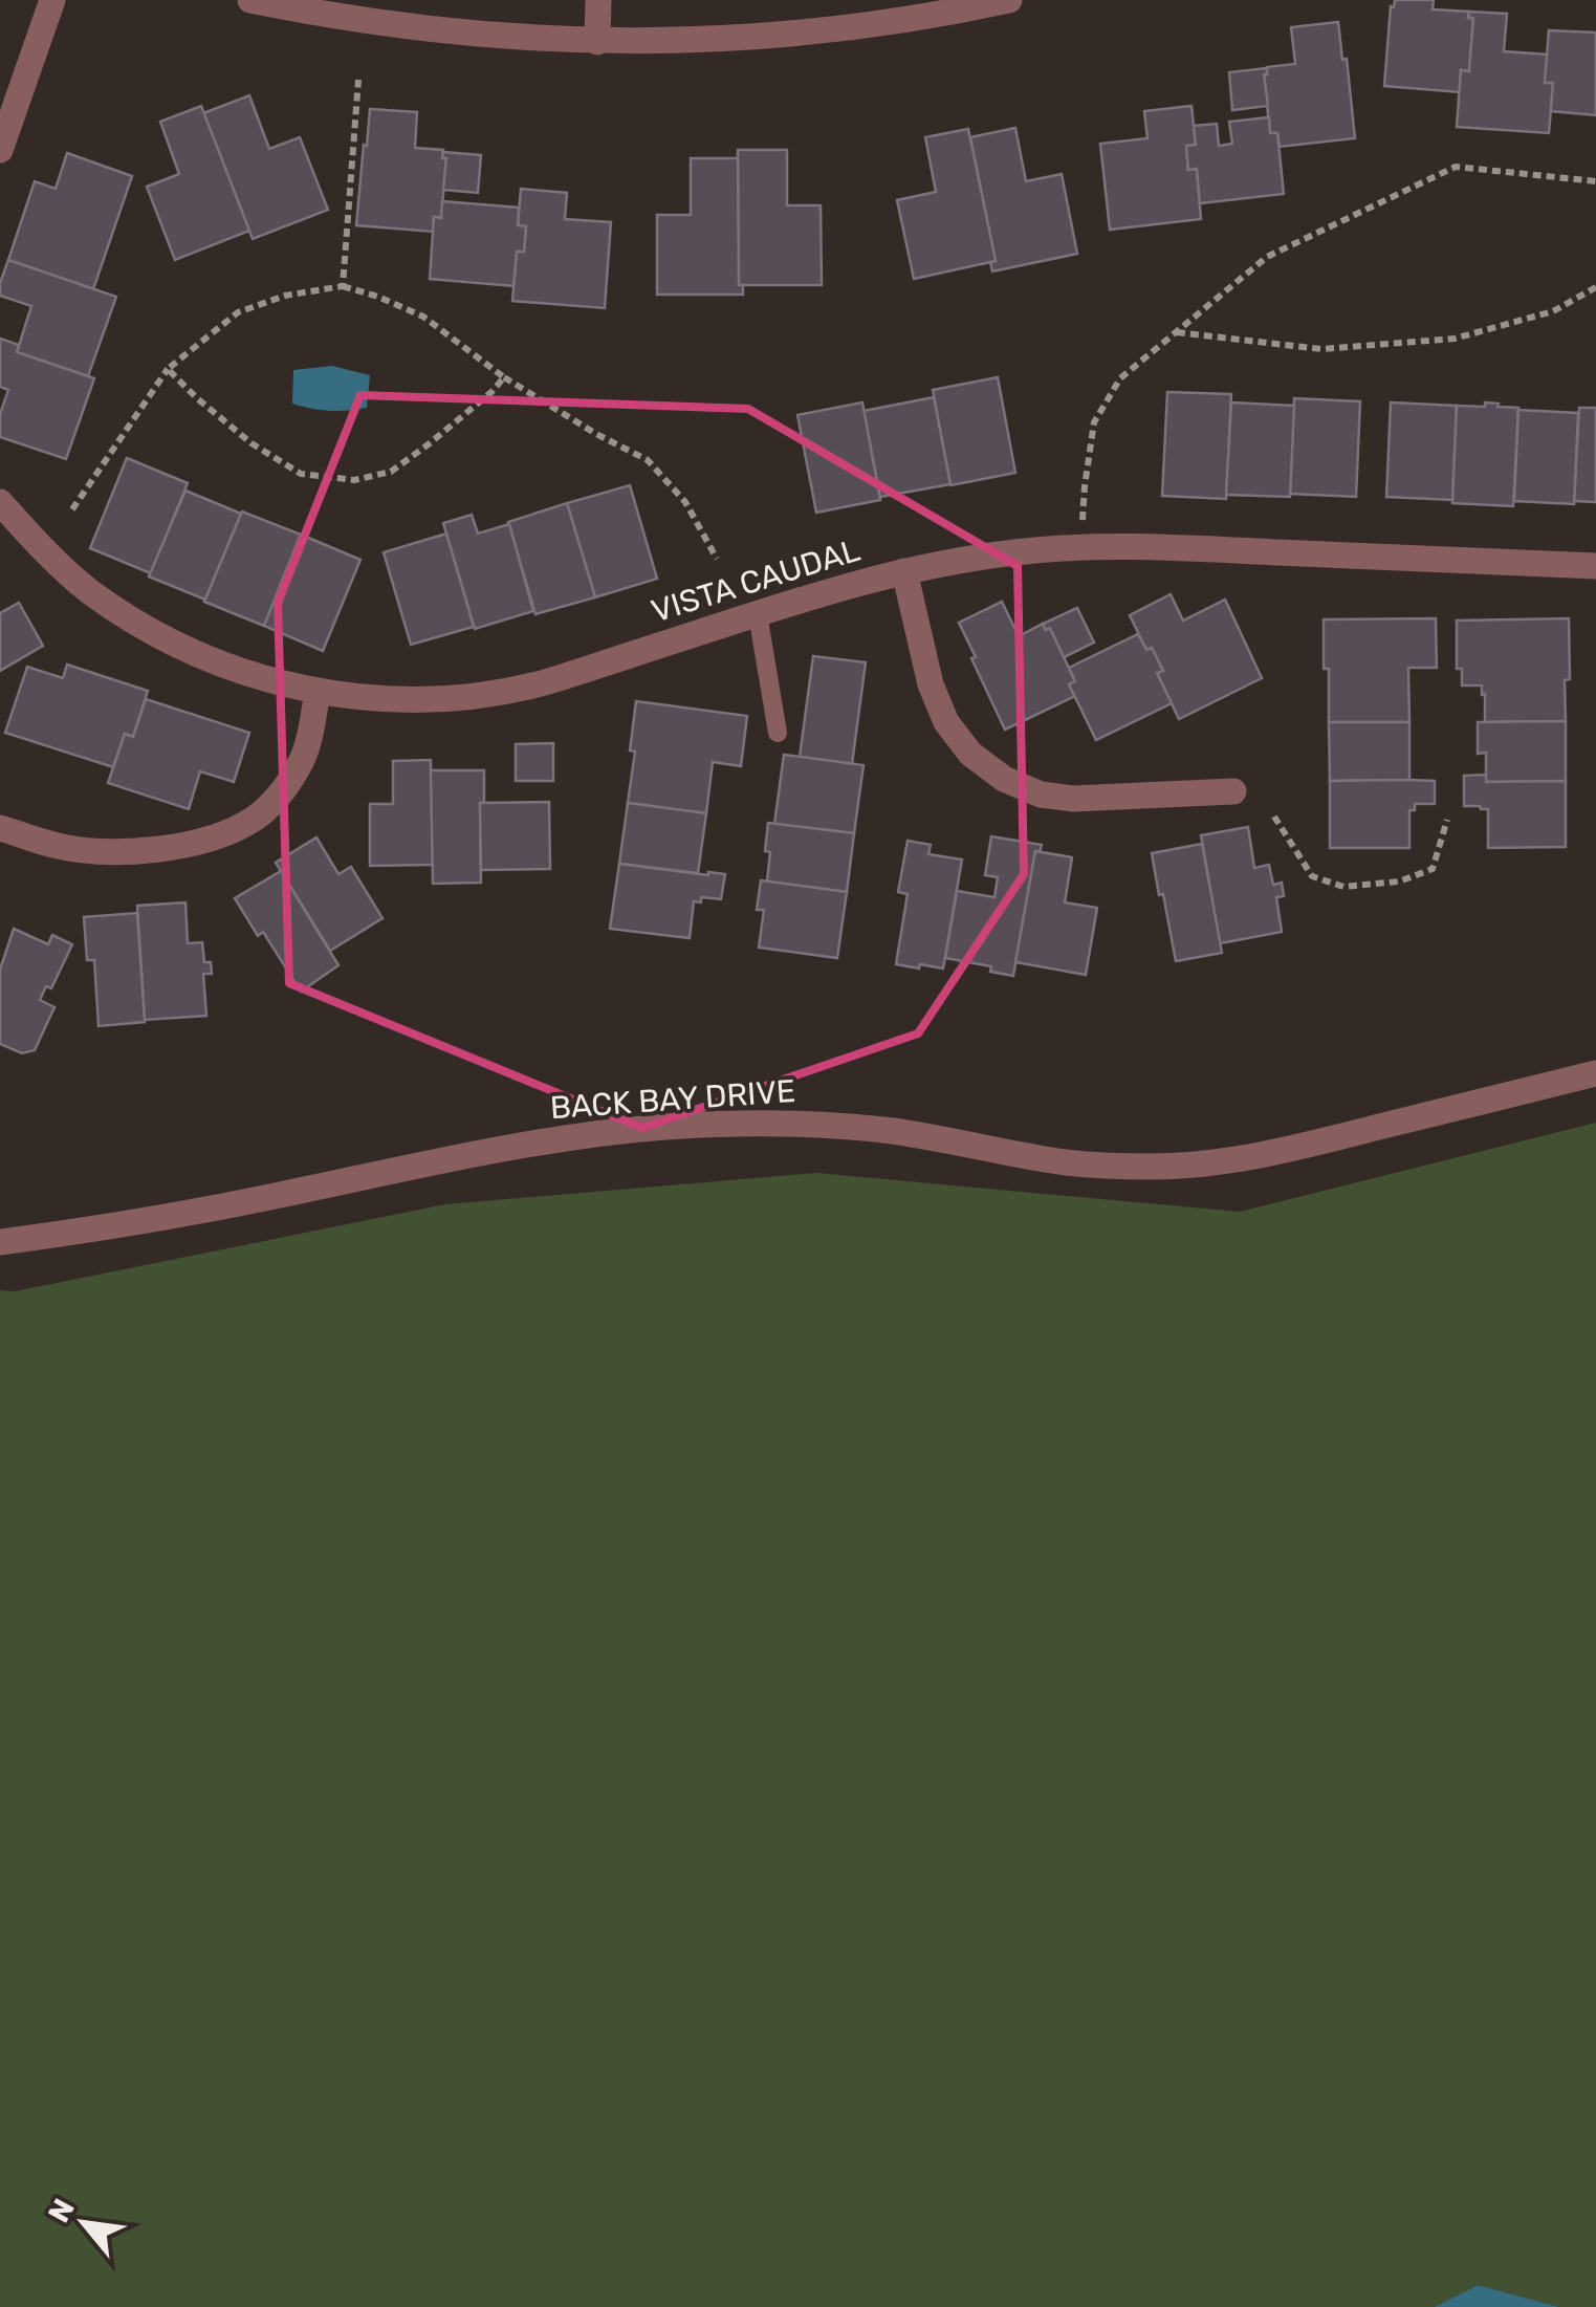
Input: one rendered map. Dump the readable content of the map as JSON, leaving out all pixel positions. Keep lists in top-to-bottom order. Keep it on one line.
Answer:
{"streets":{"street":["VISTA CAUDAL","BACK BAY DRIVE"]},"north":"top left"}
